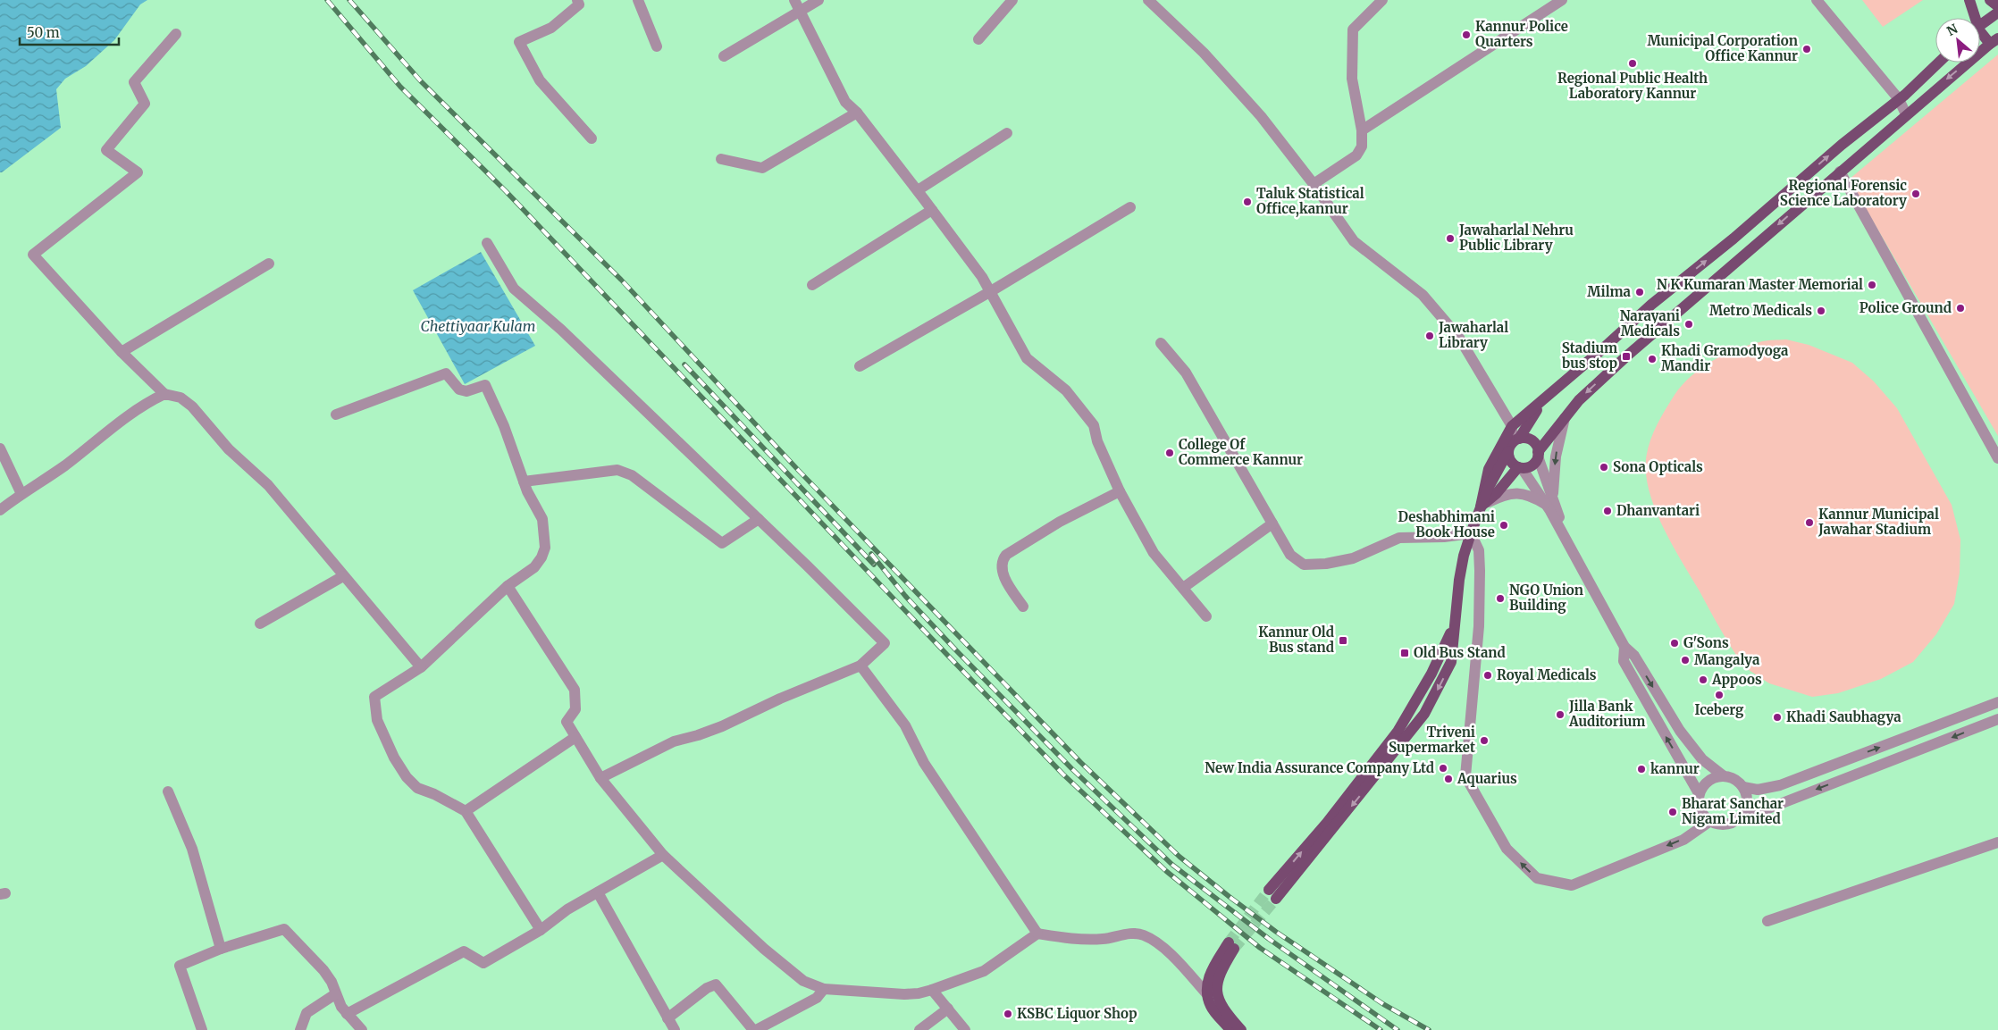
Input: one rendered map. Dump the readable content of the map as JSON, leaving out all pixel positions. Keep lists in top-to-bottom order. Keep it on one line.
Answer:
{"water":["Chettiyaar Kulam"],"places":{"other":["Kannur Police Quarters","Municipal Corporation Office Kannur","Regional Public Health Laboratory Kannur","Regional Forensic Science Laboratory","Taluk Statistical Office,kannur","Jawaharlal Nehru Public Library","N K Kumaran Master Memorial","Milma","Police Ground","Metro Medicals","Narayani Medicals","Jawaharlal Library","Khadi Gramodyoga Mandir","College Of Commerce Kannur","Sona Opticals","Dhanvantari","Kannur Municipal Jawahar Stadium","Deshabhimani Book House","NGO Union Building","G'Sons","Mangalya","Royal Medicals","Appoos","Iceberg","Jilla Bank Auditorium","Khadi Saubhagya","Triveni Supermarket","New India Assurance Company Ltd","kannur","Aquarius","Bharat Sanchar Nigam Limited","KSBC Liquor Shop"],"transit":["Stadium bus stop","Kannur Old Bus stand","Old Bus Stand"]},"scale_bar":"50 m","north":"top left"}
